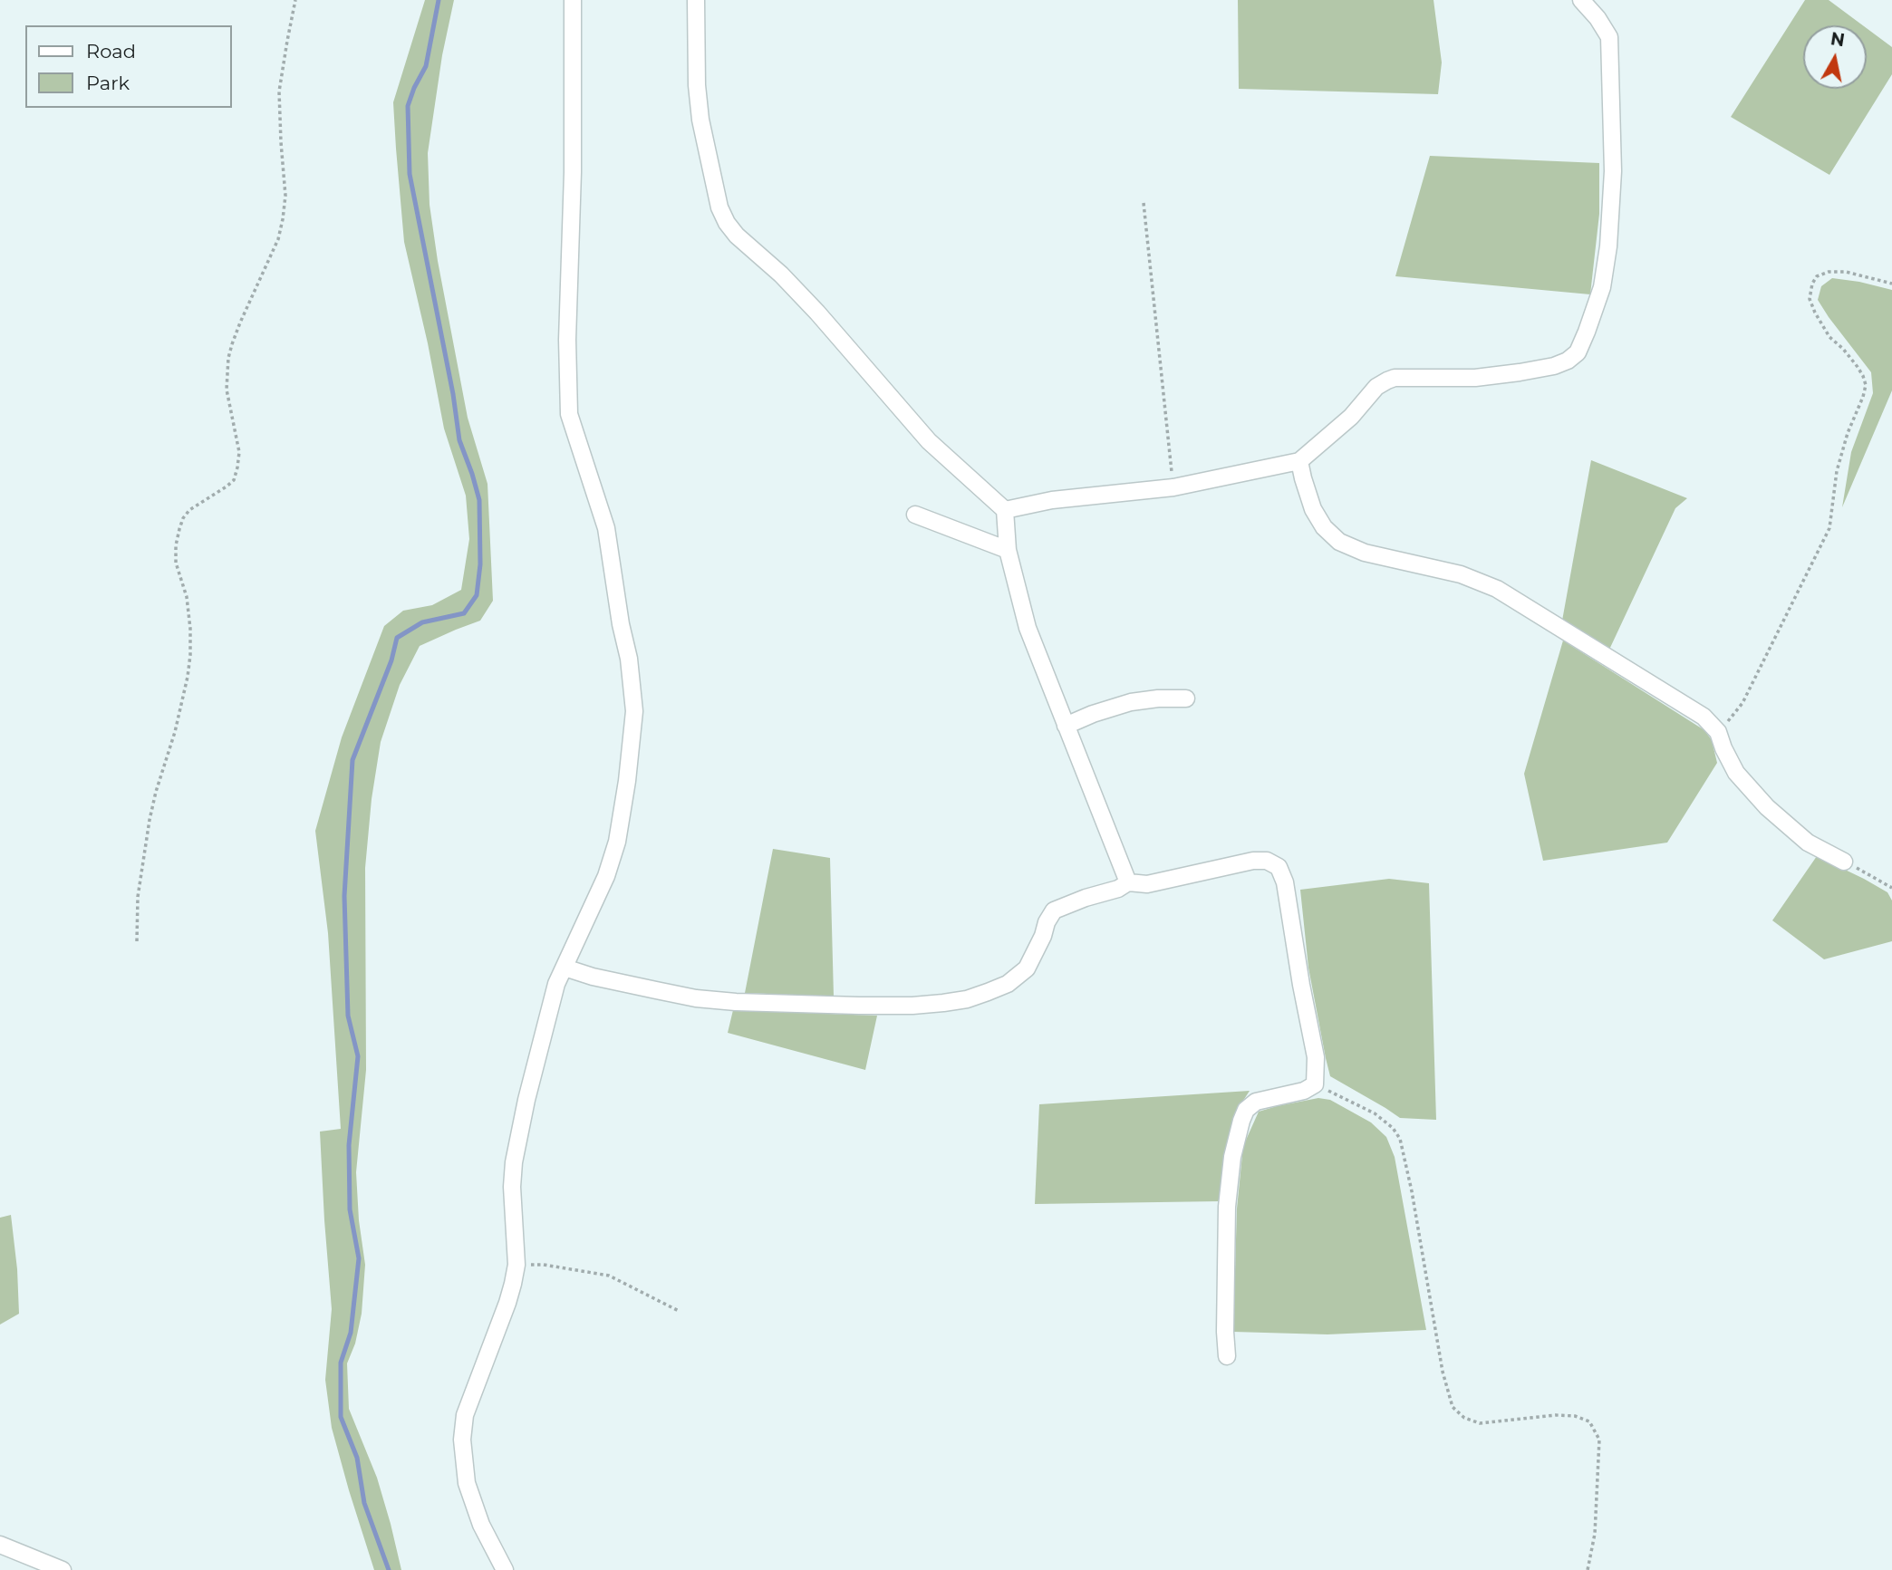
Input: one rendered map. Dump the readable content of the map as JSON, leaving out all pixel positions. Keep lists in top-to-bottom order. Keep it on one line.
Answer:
{"legend":["Road","Park"],"north":"top"}
